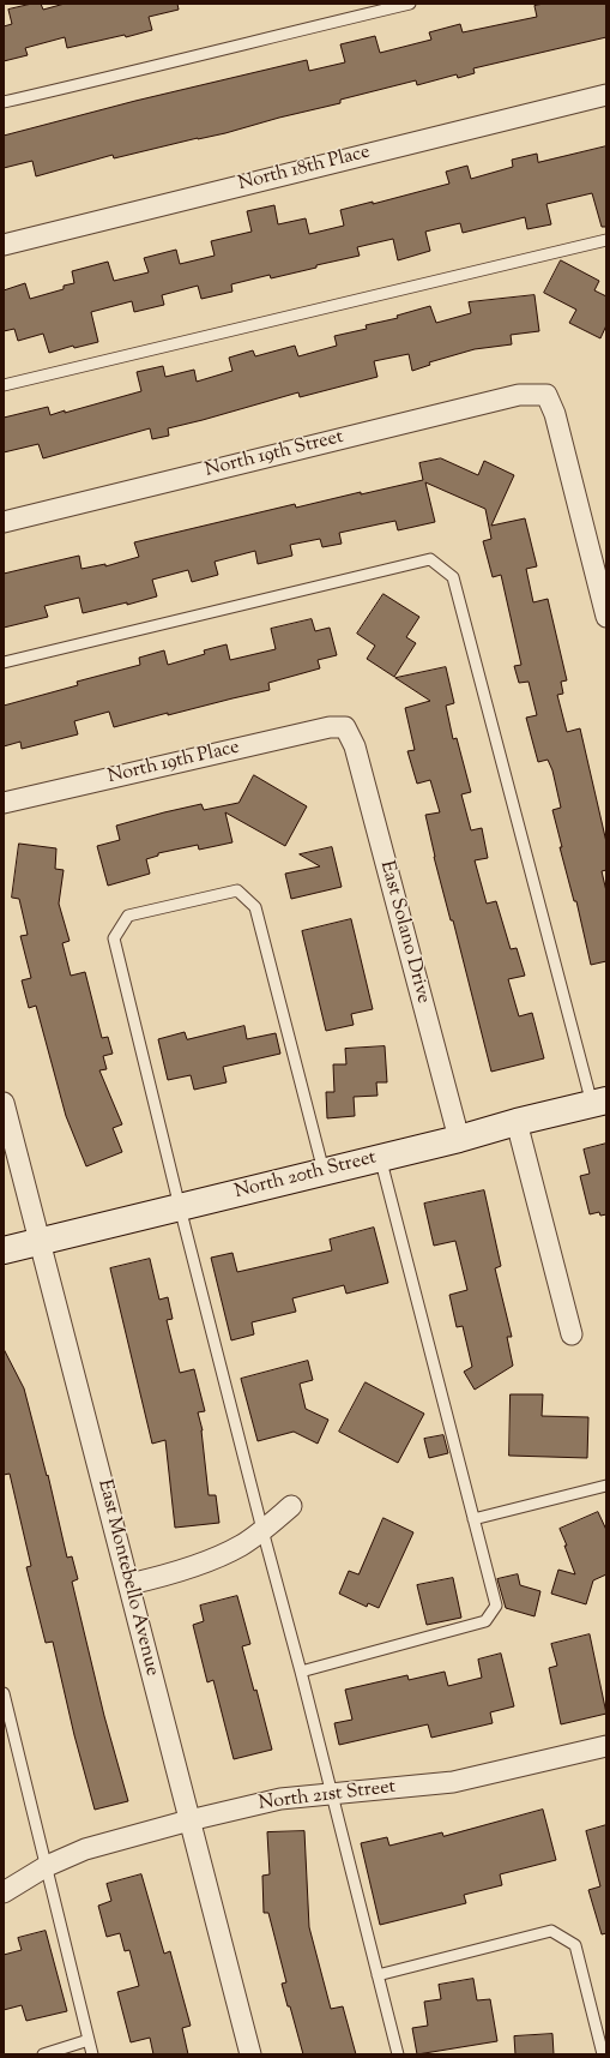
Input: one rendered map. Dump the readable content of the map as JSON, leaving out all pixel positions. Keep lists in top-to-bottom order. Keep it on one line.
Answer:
{"streets":{"street":["North 18th Place","North 19th Street","North 19th Place","East Solano Drive","North 20th Street","East Montebello Avenue","North 21st Street"]},"crossings":[["North 19th Place","East Solano Drive"],["East Solano Drive","North 20th Street"],["North 20th Street","East Montebello Avenue"],["East Montebello Avenue","North 21st Street"]]}
